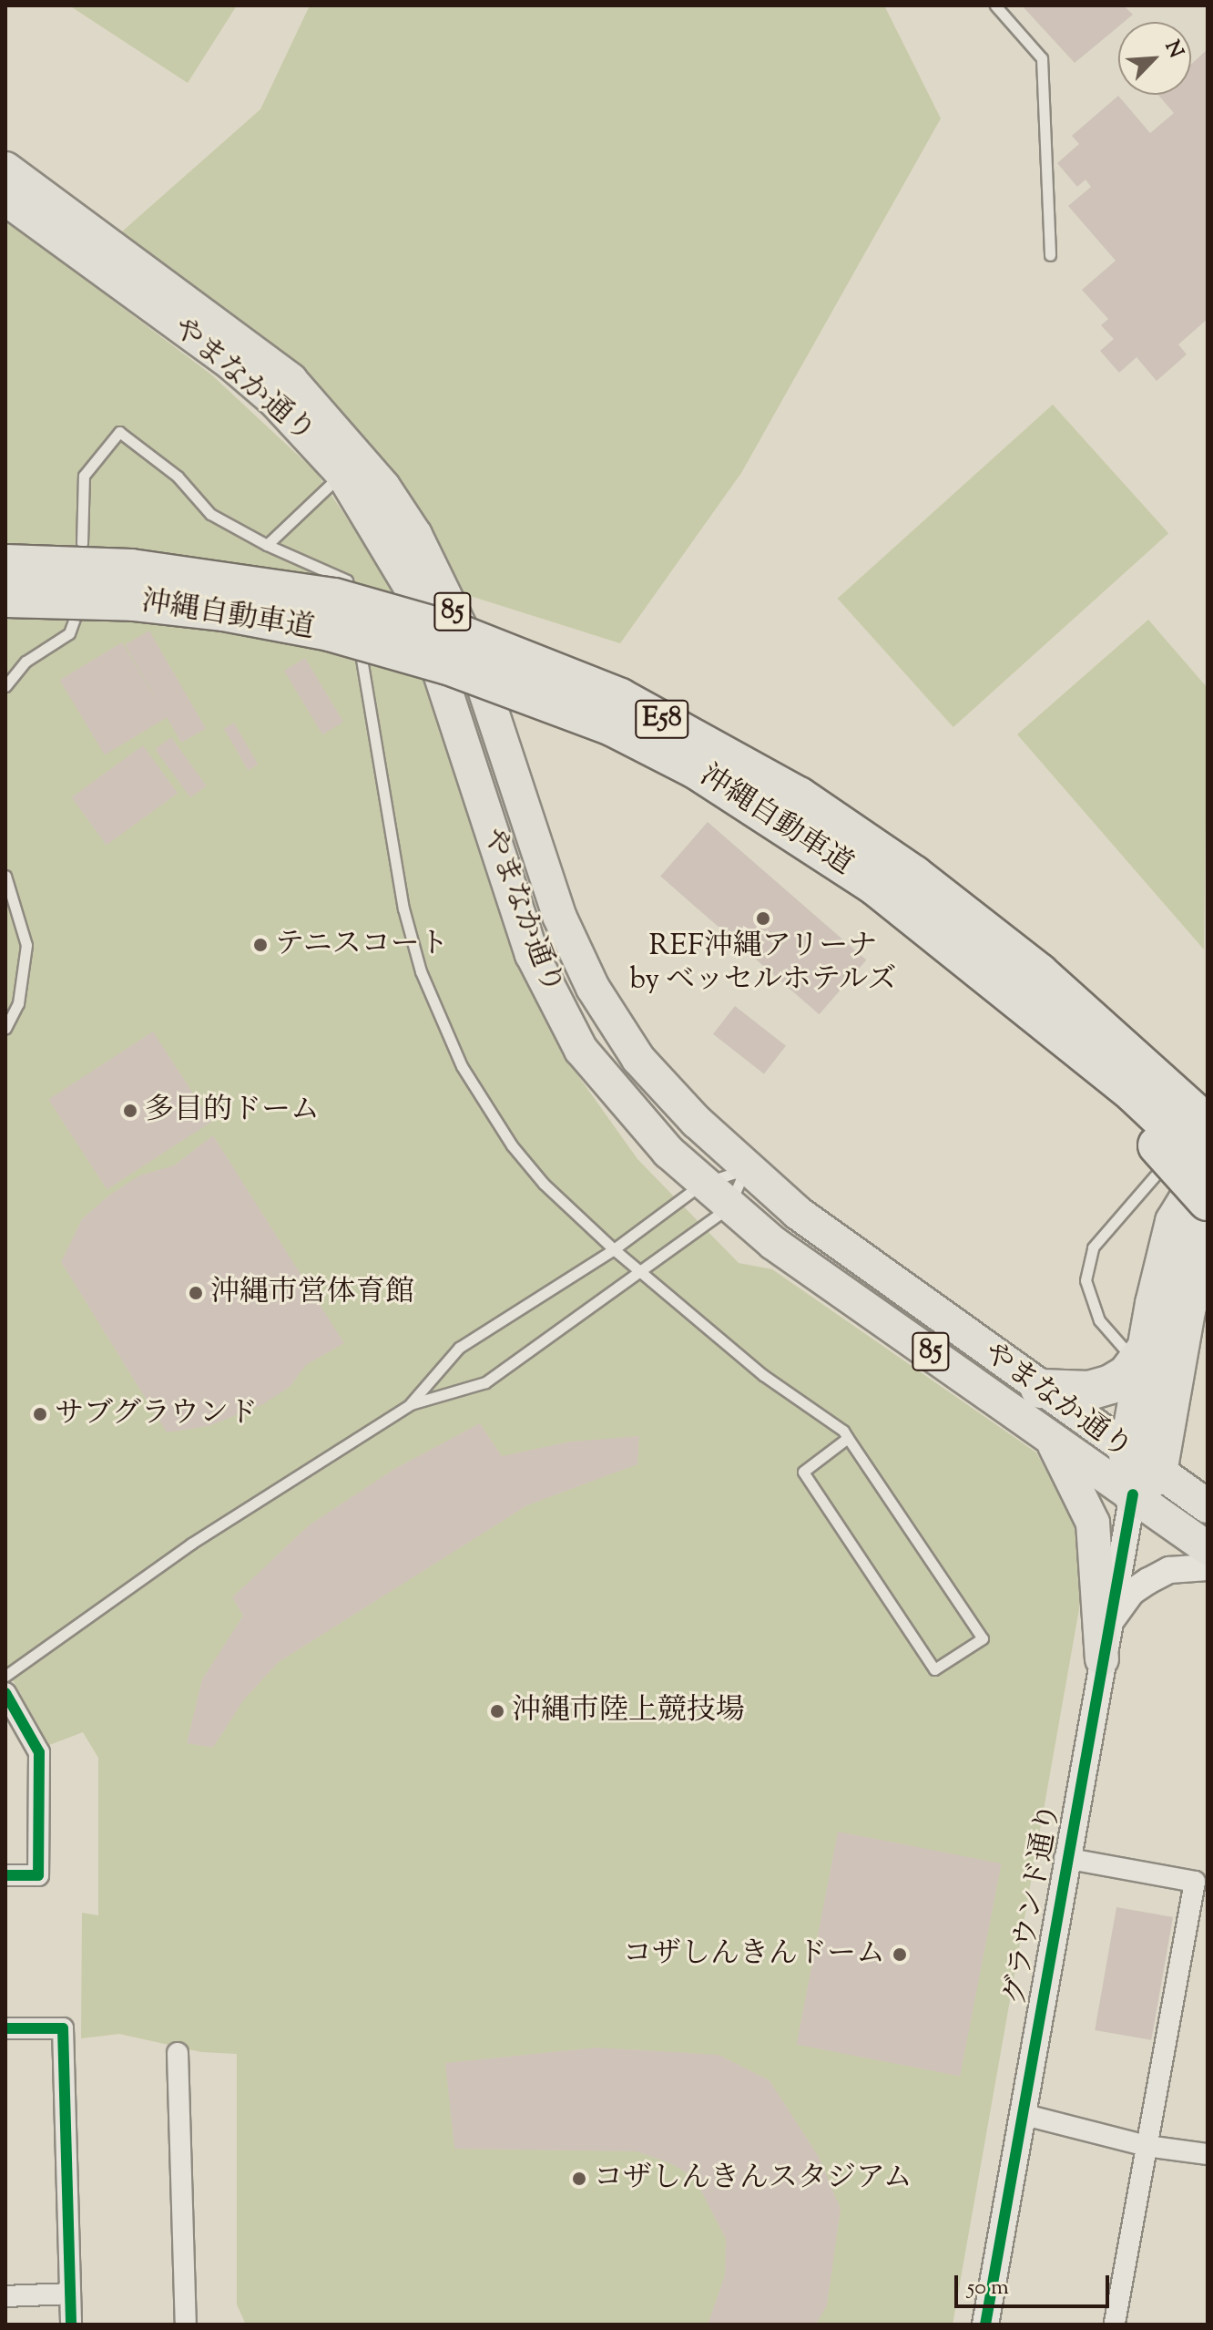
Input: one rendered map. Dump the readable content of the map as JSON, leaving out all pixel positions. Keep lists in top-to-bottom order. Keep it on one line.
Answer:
{"streets":{"highway":["沖縄自動車道","E58"],"main road":["やまなか通り","85"],"street":["グラウンド通り"]},"crossings":[["やまなか通り","グラウンド通り"]],"places":["REF沖縄アリーナ by ベッセルホテルズ","テニスコート","多目的ドーム","沖縄市営体育館","サブグラウンド","沖縄市陸上競技場","コザしんきんドーム","コザしんきんスタジアム"],"scale_bar":"50 m","north":"top right"}
